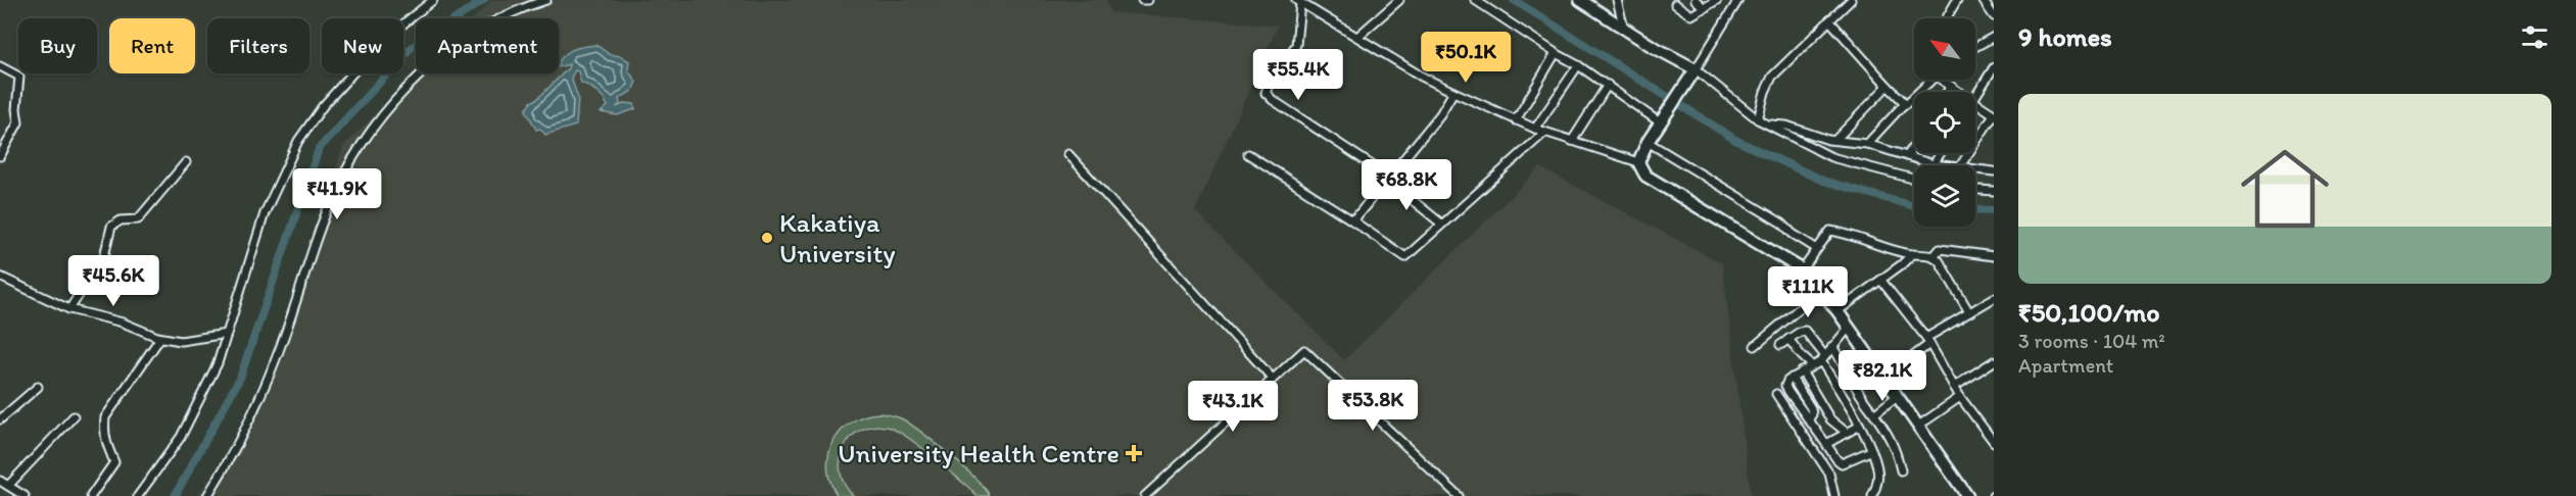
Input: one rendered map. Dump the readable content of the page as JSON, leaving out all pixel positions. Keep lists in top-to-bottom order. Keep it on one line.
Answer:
{"places":{"other":["Kakatiya University"],"health":["University Health Centre"]},"north":"top left","page":{"heading":"9 homes","chip":["Buy","Rent","Filters","New","Apartment"],"price":["₹50.1K","₹55.4K","₹68.8K","₹41.9K","₹45.6K","₹111K","₹82.1K","₹53.8K","₹43.1K"],"list":[{"name":"₹50,100/mo","note":"3 rooms · 104 m² · Apartment"}]}}
